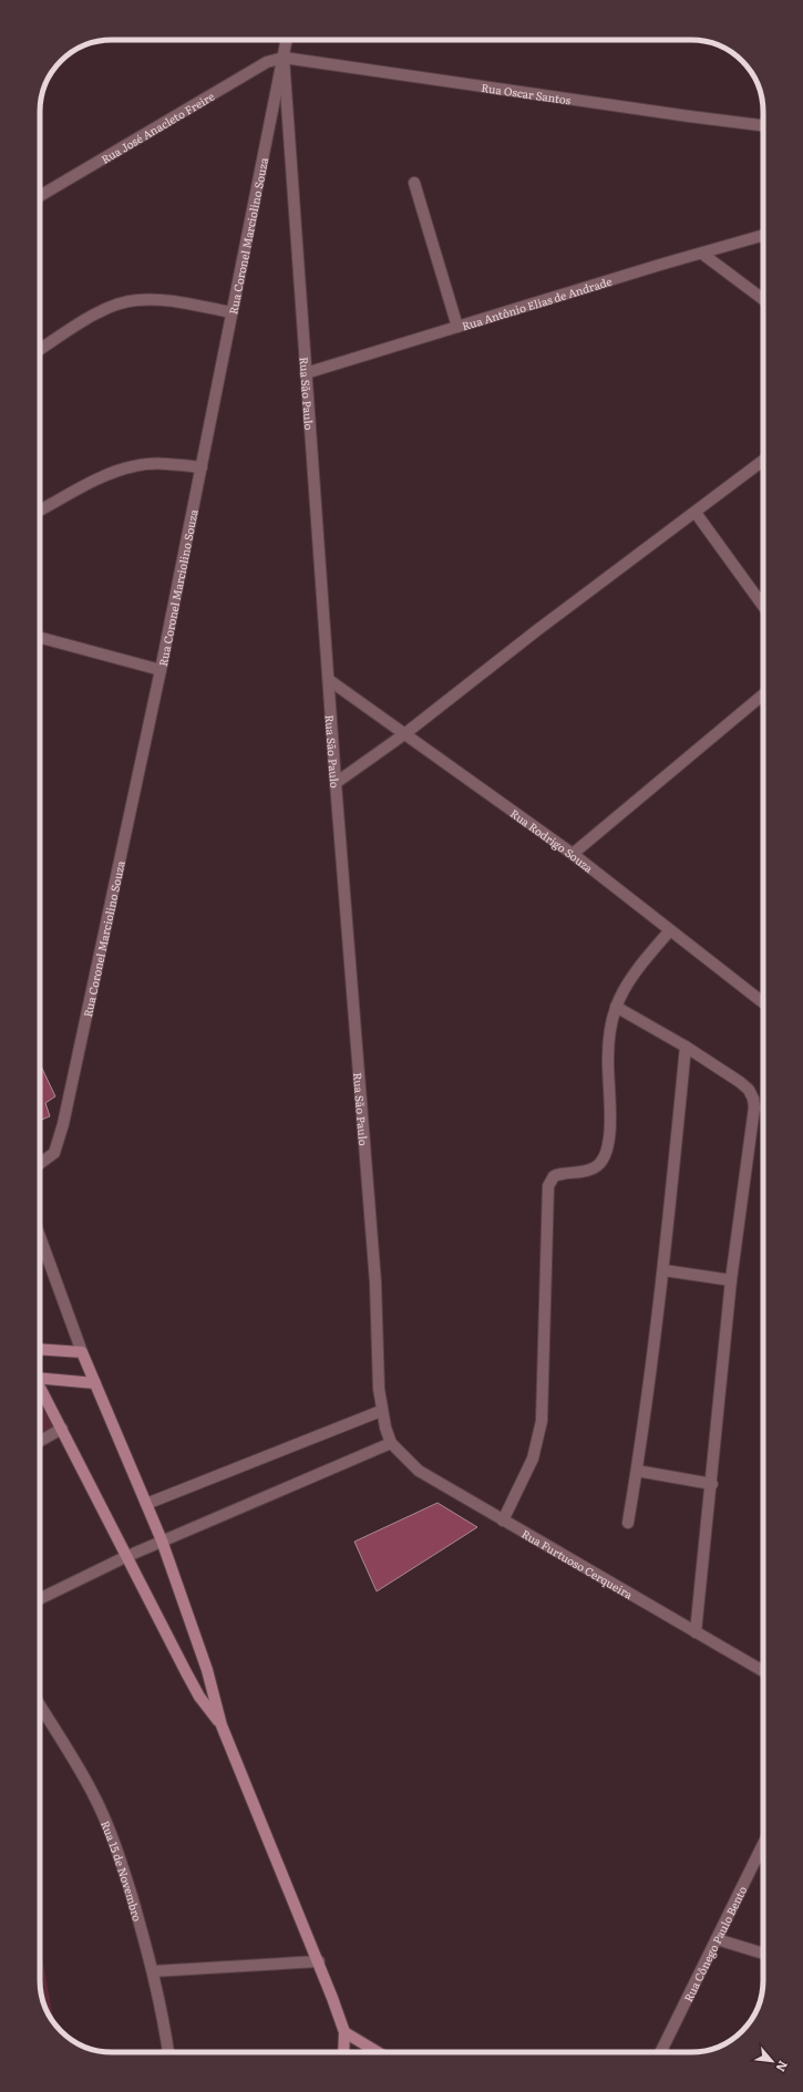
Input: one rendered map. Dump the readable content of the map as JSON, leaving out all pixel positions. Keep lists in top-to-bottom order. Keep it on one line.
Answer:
{"streets":{"street":["Rua Oscar Santos","Rua José Anacleto Freire","Rua Coronel Marciolino Souza","Rua Antônio Elias de Andrade","Rua São Paulo","Rua Rodrigo Souza","Rua Furtuoso Cerqueira","Rua 15 de Novembro","Rua Cônego Paulo Bento"]},"crossings":[["Rua Oscar Santos","Rua José Anacleto Freire"],["Rua Oscar Santos","Rua Coronel Marciolino Souza"],["Rua Oscar Santos","Rua São Paulo"],["Rua José Anacleto Freire","Rua Coronel Marciolino Souza"],["Rua José Anacleto Freire","Rua São Paulo"],["Rua Coronel Marciolino Souza","Rua São Paulo"],["Rua Antônio Elias de Andrade","Rua São Paulo"],["Rua São Paulo","Rua Rodrigo Souza"],["Rua São Paulo","Rua Furtuoso Cerqueira"]],"north":"bottom right"}
